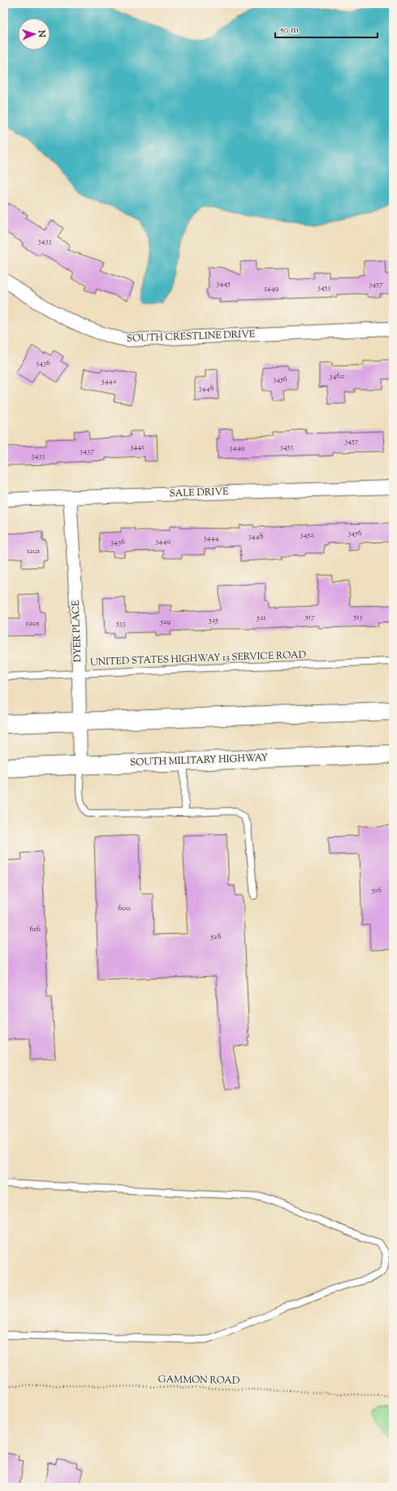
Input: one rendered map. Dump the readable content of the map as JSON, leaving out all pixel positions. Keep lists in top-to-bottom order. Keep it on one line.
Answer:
{"streets":{"main road":["SOUTH MILITARY HIGHWAY"],"street":["SOUTH CRESTLINE DRIVE","SALE DRIVE","DYER PLACE"],"lane":["UNITED STATES HIGHWAY 13 SERVICE ROAD"],"path":["GAMMON ROAD"]},"crossings":[["SALE DRIVE","DYER PLACE"],["DYER PLACE","UNITED STATES HIGHWAY 13 SERVICE ROAD"],["DYER PLACE","SOUTH MILITARY HIGHWAY"]],"house_numbers":["3433","3445","3457","3453","3449","3436","3460","3456","3442","3448","3457","3441","3453","3449","3437","3433","3456","3452","3448","3444","3440","3436","1201","517","513","521","525","529","1205","533","516","600","616","528"],"scale_bar":"50 m","north":"right"}
